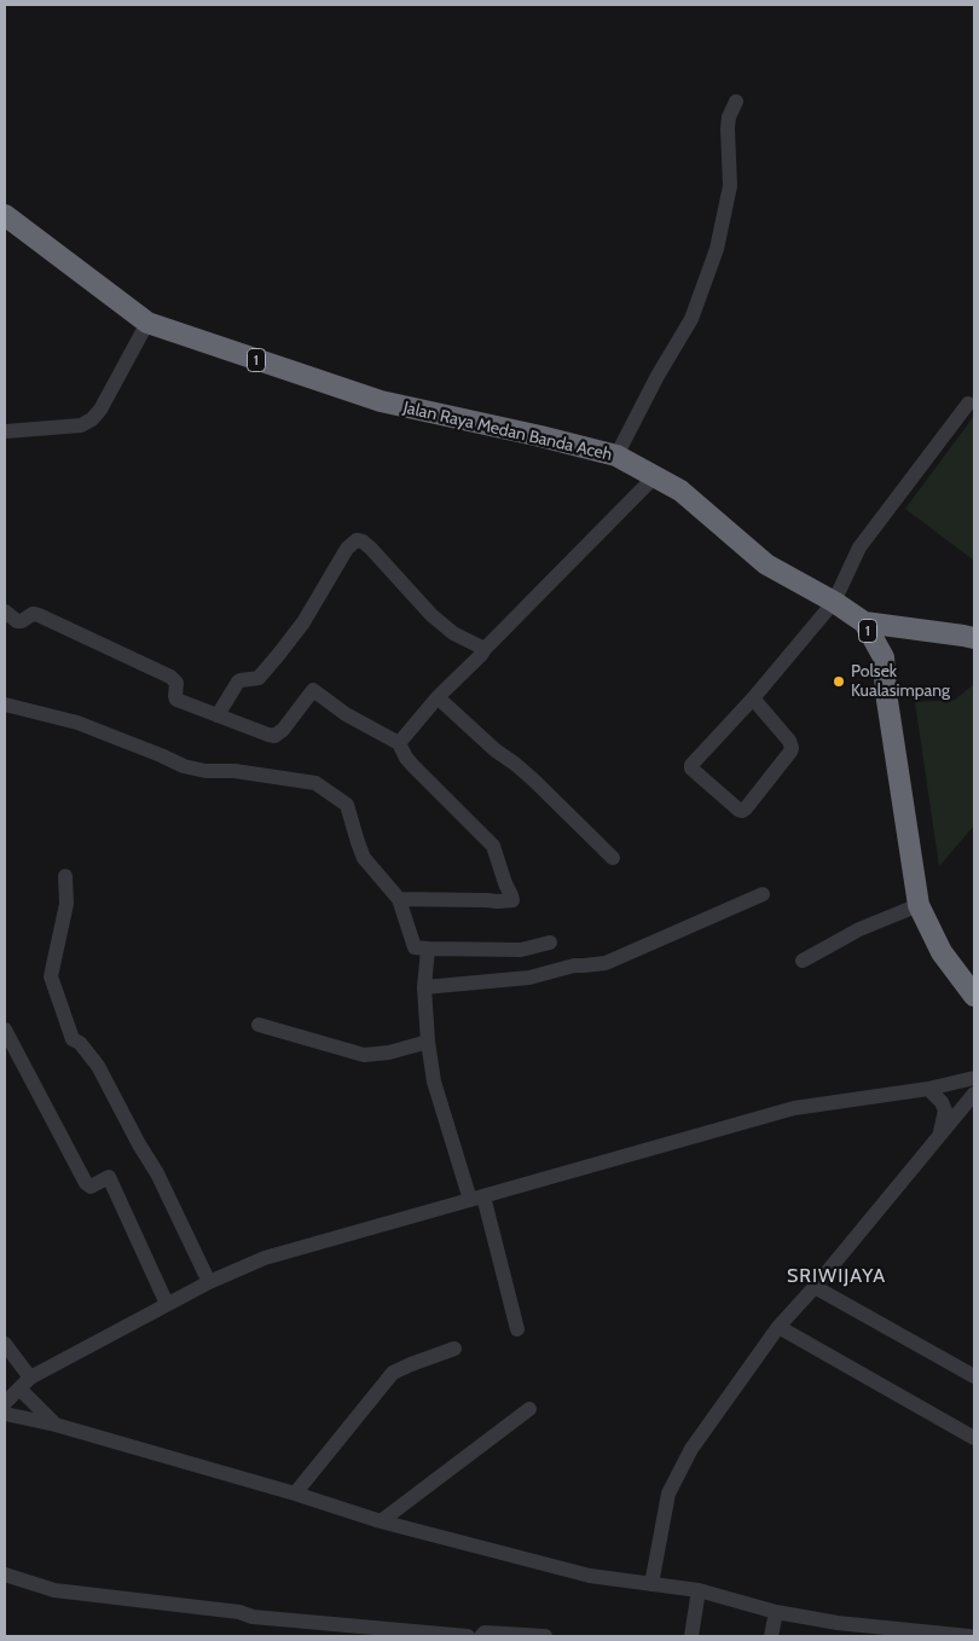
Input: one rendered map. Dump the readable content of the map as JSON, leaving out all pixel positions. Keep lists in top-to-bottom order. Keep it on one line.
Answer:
{"streets":{"highway":["1","Jalan Raya Medan Banda Aceh"]},"districts":["SRIWIJAYA"],"places":["Polsek Kualasimpang"]}
